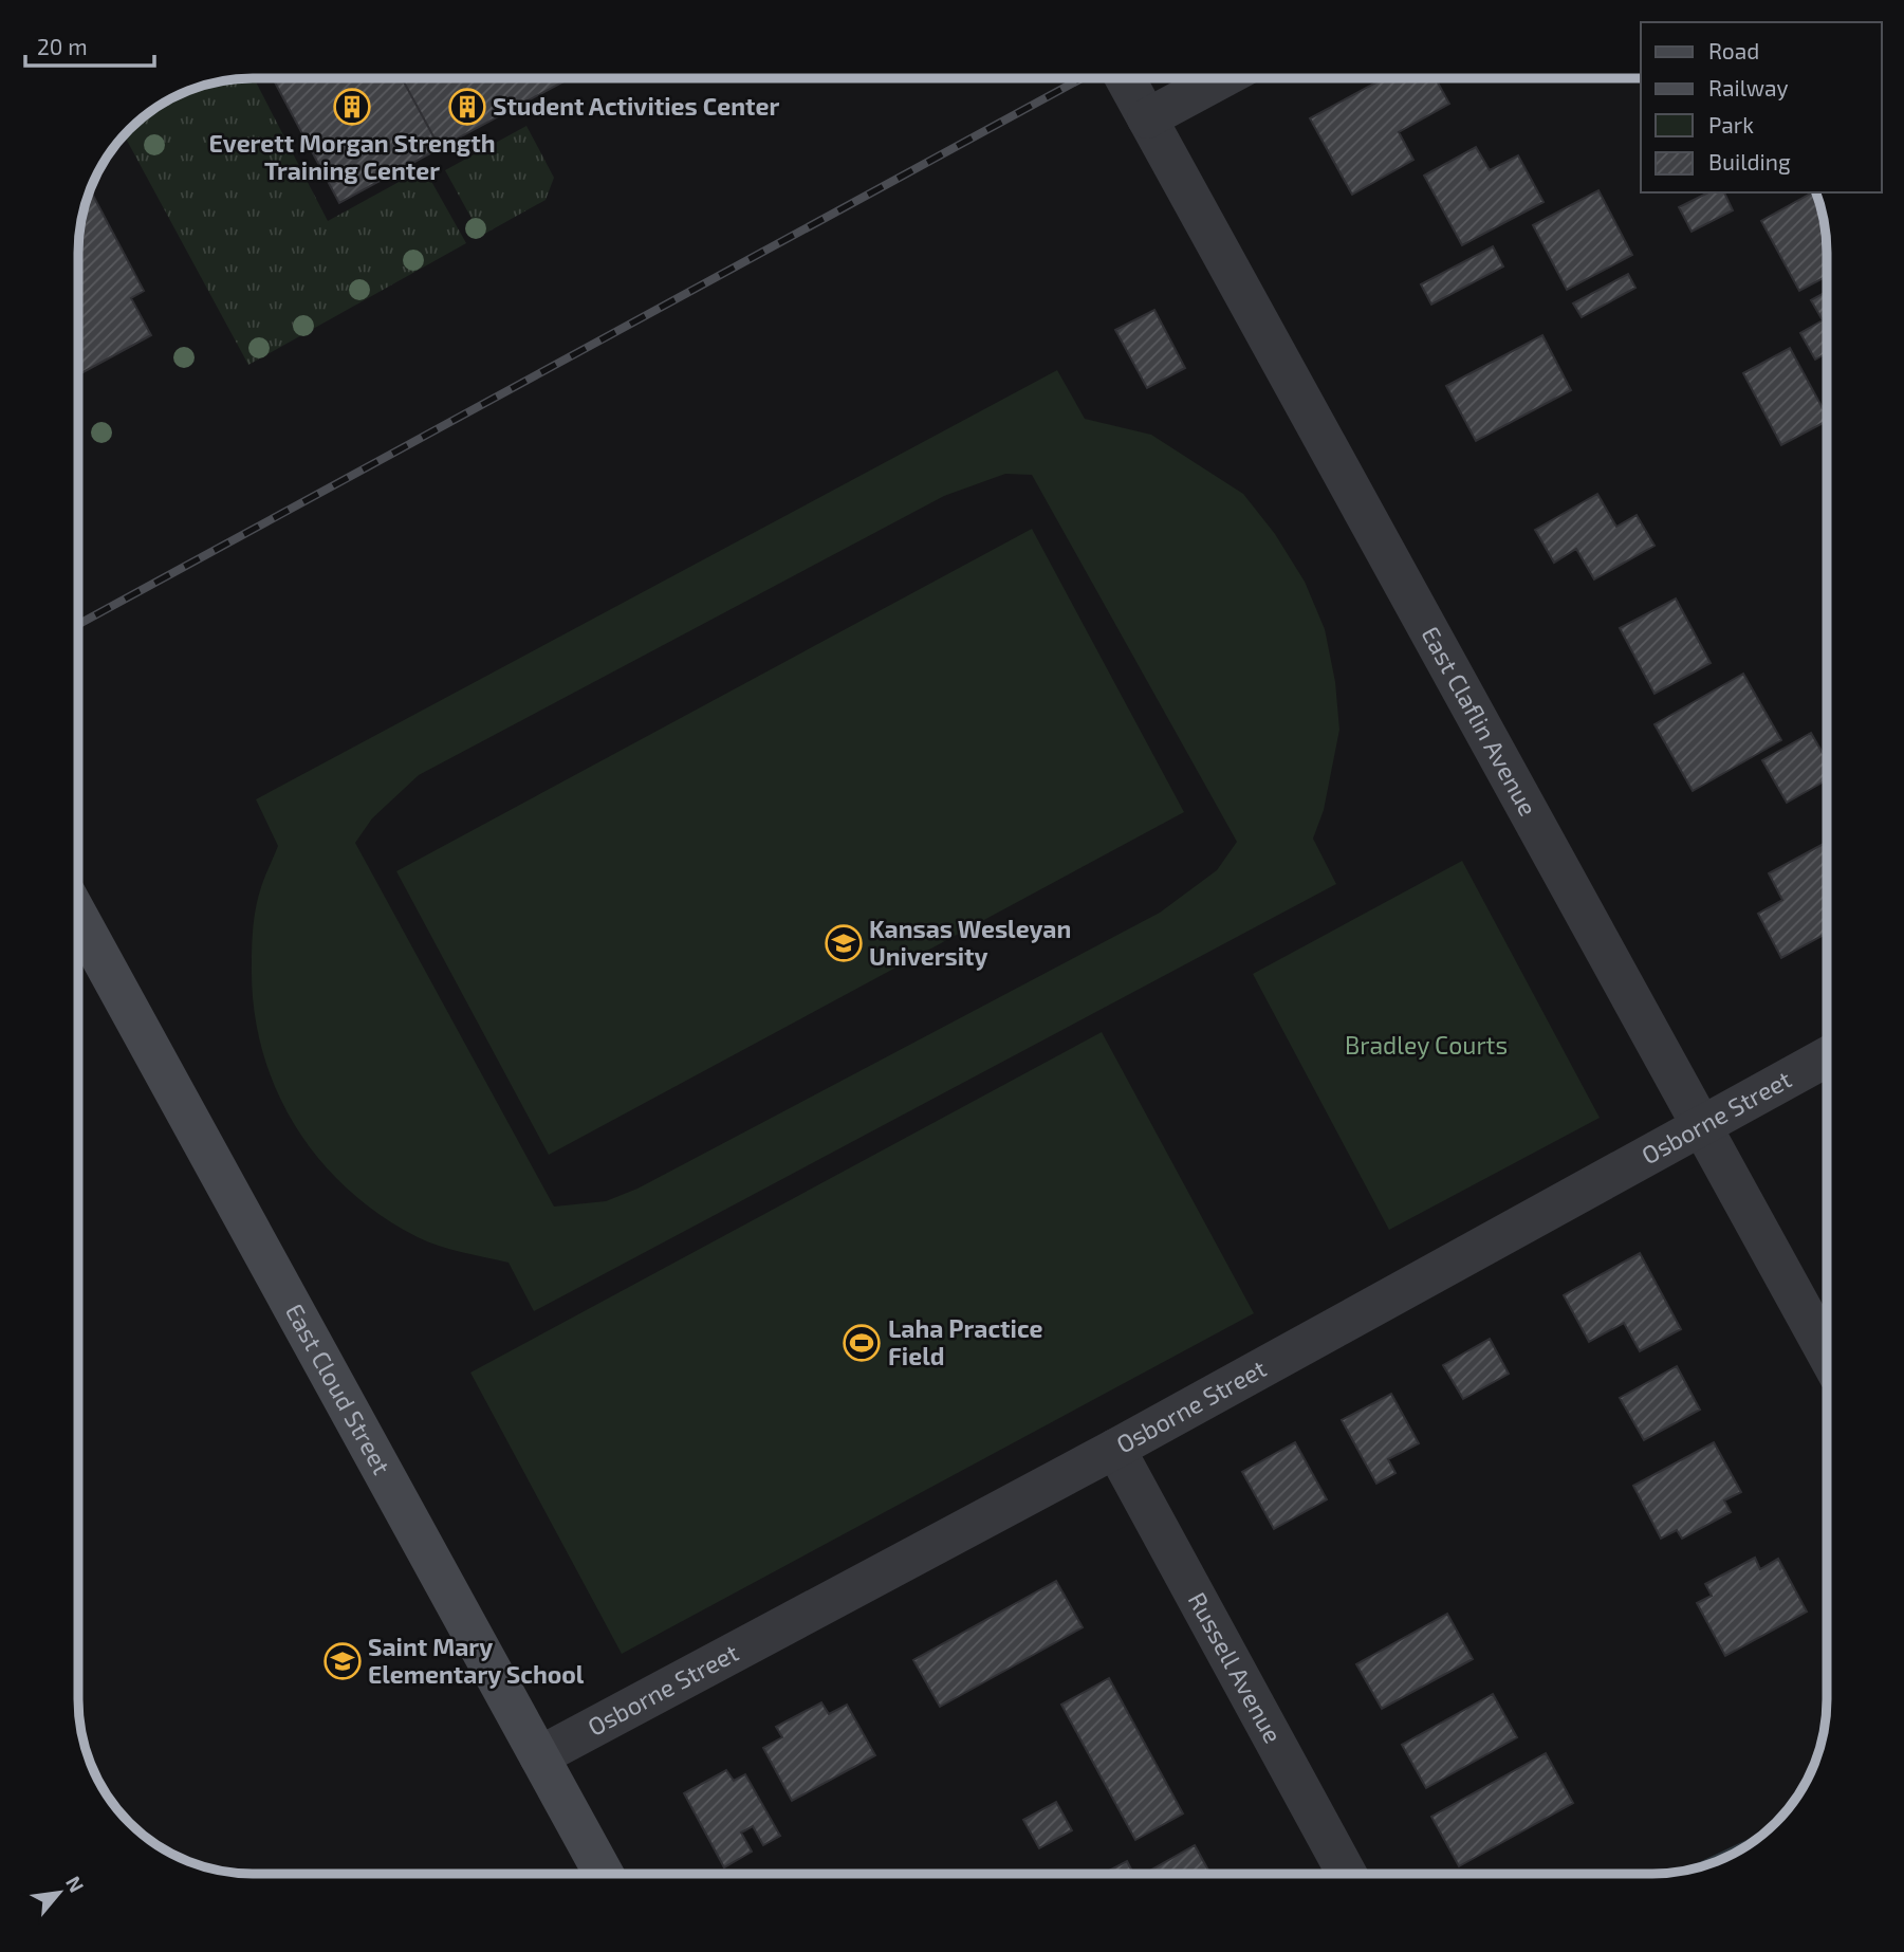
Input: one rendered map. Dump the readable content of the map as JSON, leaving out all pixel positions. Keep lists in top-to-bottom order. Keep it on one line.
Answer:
{"streets":{"main road":["East Cloud Street"],"street":["East Claflin Avenue","Osborne Street","Russell Avenue"]},"crossings":[["East Claflin Avenue","Osborne Street"],["Osborne Street","East Cloud Street"],["Osborne Street","Russell Avenue"]],"parks":["Bradley Courts"],"places":{"building":["Everett Morgan Strength Training Center","Student Activities Center"],"school or university":["Kansas Wesleyan University","Saint Mary Elementary School"],"sports":["Laha Practice Field"]},"legend":["Road","Railway","Park","Building"],"scale_bar":"20 m","north":"top right"}
